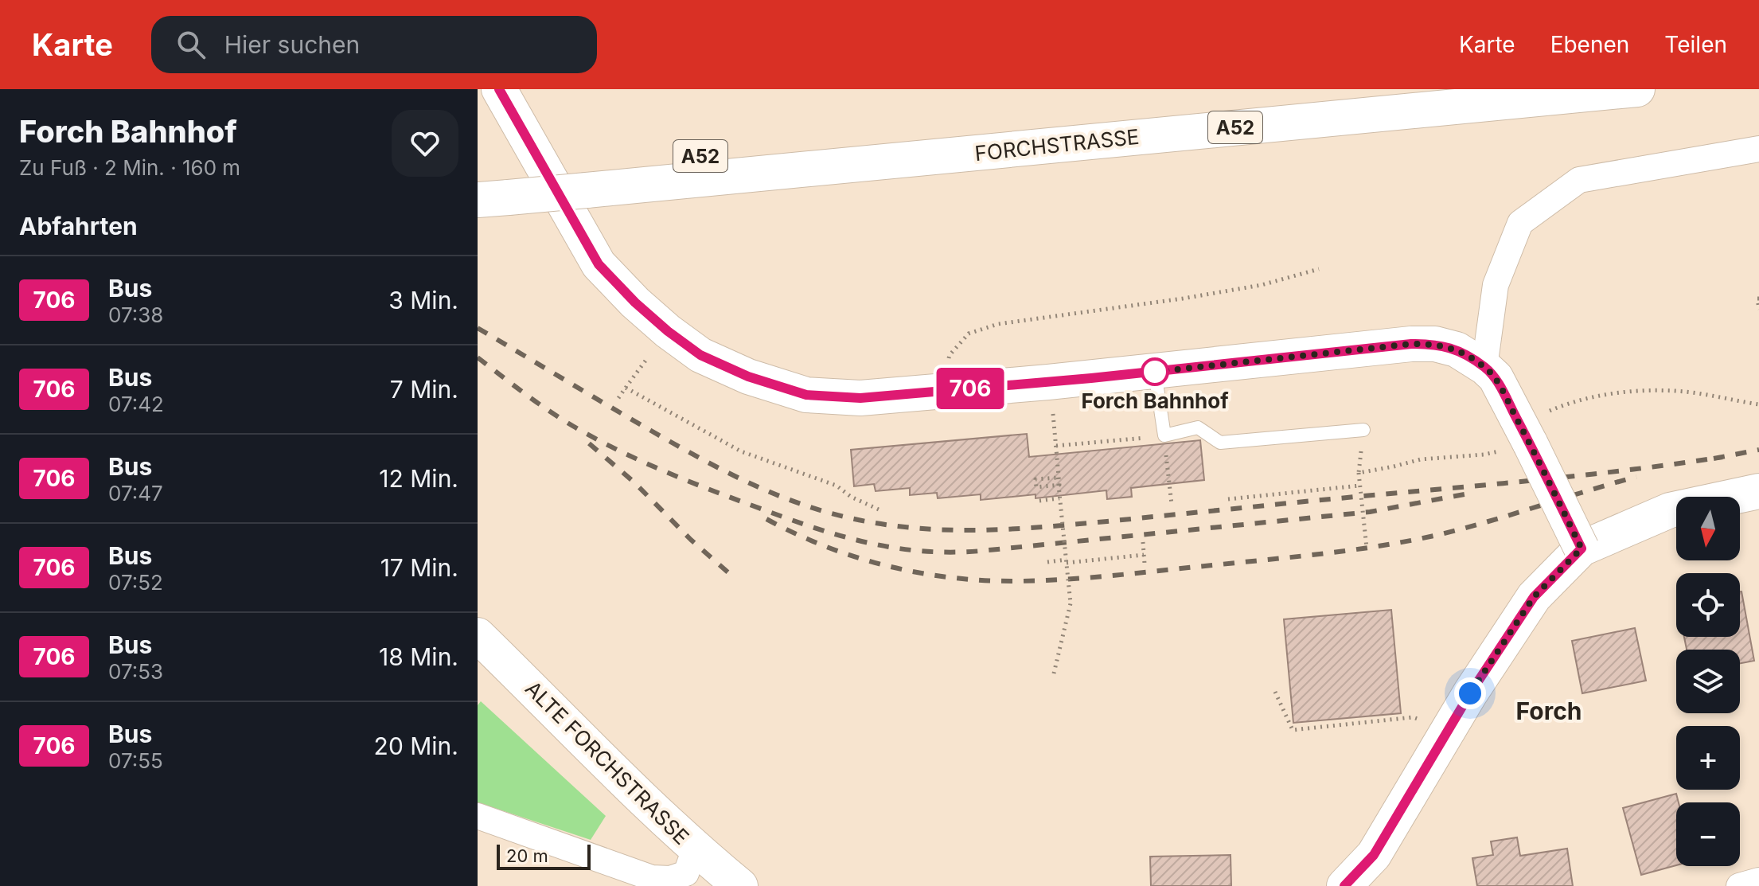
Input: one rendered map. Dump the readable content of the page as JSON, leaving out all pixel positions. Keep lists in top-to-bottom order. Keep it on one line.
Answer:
{"streets":{"main road":["A52","FORCHSTRASSE","ALTE FORCHSTRASSE"]},"districts":["Forch"],"places":["Forch Bahnhof"],"lines":["bus line 706"],"scale_bar":"20 m","north":"bottom","page":{"header":"Karte","search":"Hier suchen","nav":["Karte","Ebenen","Teilen"],"heading":[["Forch Bahnhof","Zu Fuß · 2 Min. · 160 m"],"Abfahrten"],"on_map":"706","list":[{"mark":"706","name":"Bus","note":"07:38","value":"3 Min."},{"mark":"706","name":"Bus","note":"07:42","value":"7 Min."},{"mark":"706","name":"Bus","note":"07:47","value":"12 Min."},{"mark":"706","name":"Bus","note":"07:52","value":"17 Min."},{"mark":"706","name":"Bus","note":"07:53","value":"18 Min."},{"mark":"706","name":"Bus","note":"07:55","value":"20 Min."}],"map_buttons":["+","−"],"scale":"20 m"}}
